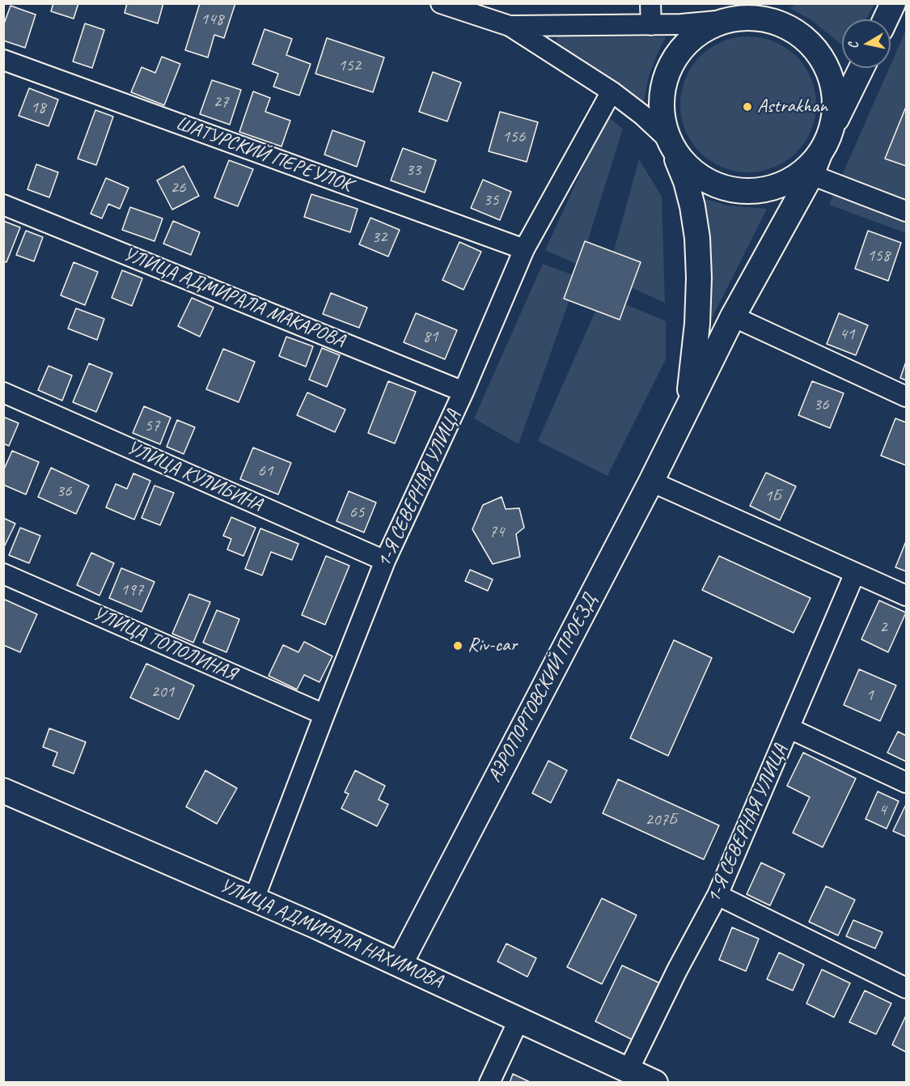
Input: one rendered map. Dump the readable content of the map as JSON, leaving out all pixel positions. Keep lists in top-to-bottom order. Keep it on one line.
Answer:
{"streets":{"main road":["АЭРОПОРТОВСКИЙ ПРОЕЗД","УЛИЦА АДМИРАЛА НАХИМОВА"],"street":["ШАТУРСКИЙ ПЕРЕУЛОК","УЛИЦА АДМИРАЛА МАКАРОВА","УЛИЦА КУЛИБИНА","1-Я СЕВЕРНАЯ УЛИЦА","УЛИЦА ТОПОЛИНАЯ"]},"crossings":[["ШАТУРСКИЙ ПЕРЕУЛОК","1-Я СЕВЕРНАЯ УЛИЦА"],["УЛИЦА АДМИРАЛА МАКАРОВА","1-Я СЕВЕРНАЯ УЛИЦА"],["УЛИЦА КУЛИБИНА","1-Я СЕВЕРНАЯ УЛИЦА"],["1-Я СЕВЕРНАЯ УЛИЦА","УЛИЦА ТОПОЛИНАЯ"],["1-Я СЕВЕРНАЯ УЛИЦА","УЛИЦА АДМИРАЛА НАХИМОВА"],["АЭРОПОРТОВСКИЙ ПРОЕЗД","УЛИЦА АДМИРАЛА НАХИМОВА"]],"places":["Astrakhan","Riv-car"],"house_numbers":["148","152","27","18","156","33","26","35","32","158","41","81","36","57","61","36","1Б","65","74","197","2","201","1","4","207Б"],"north":"left"}
